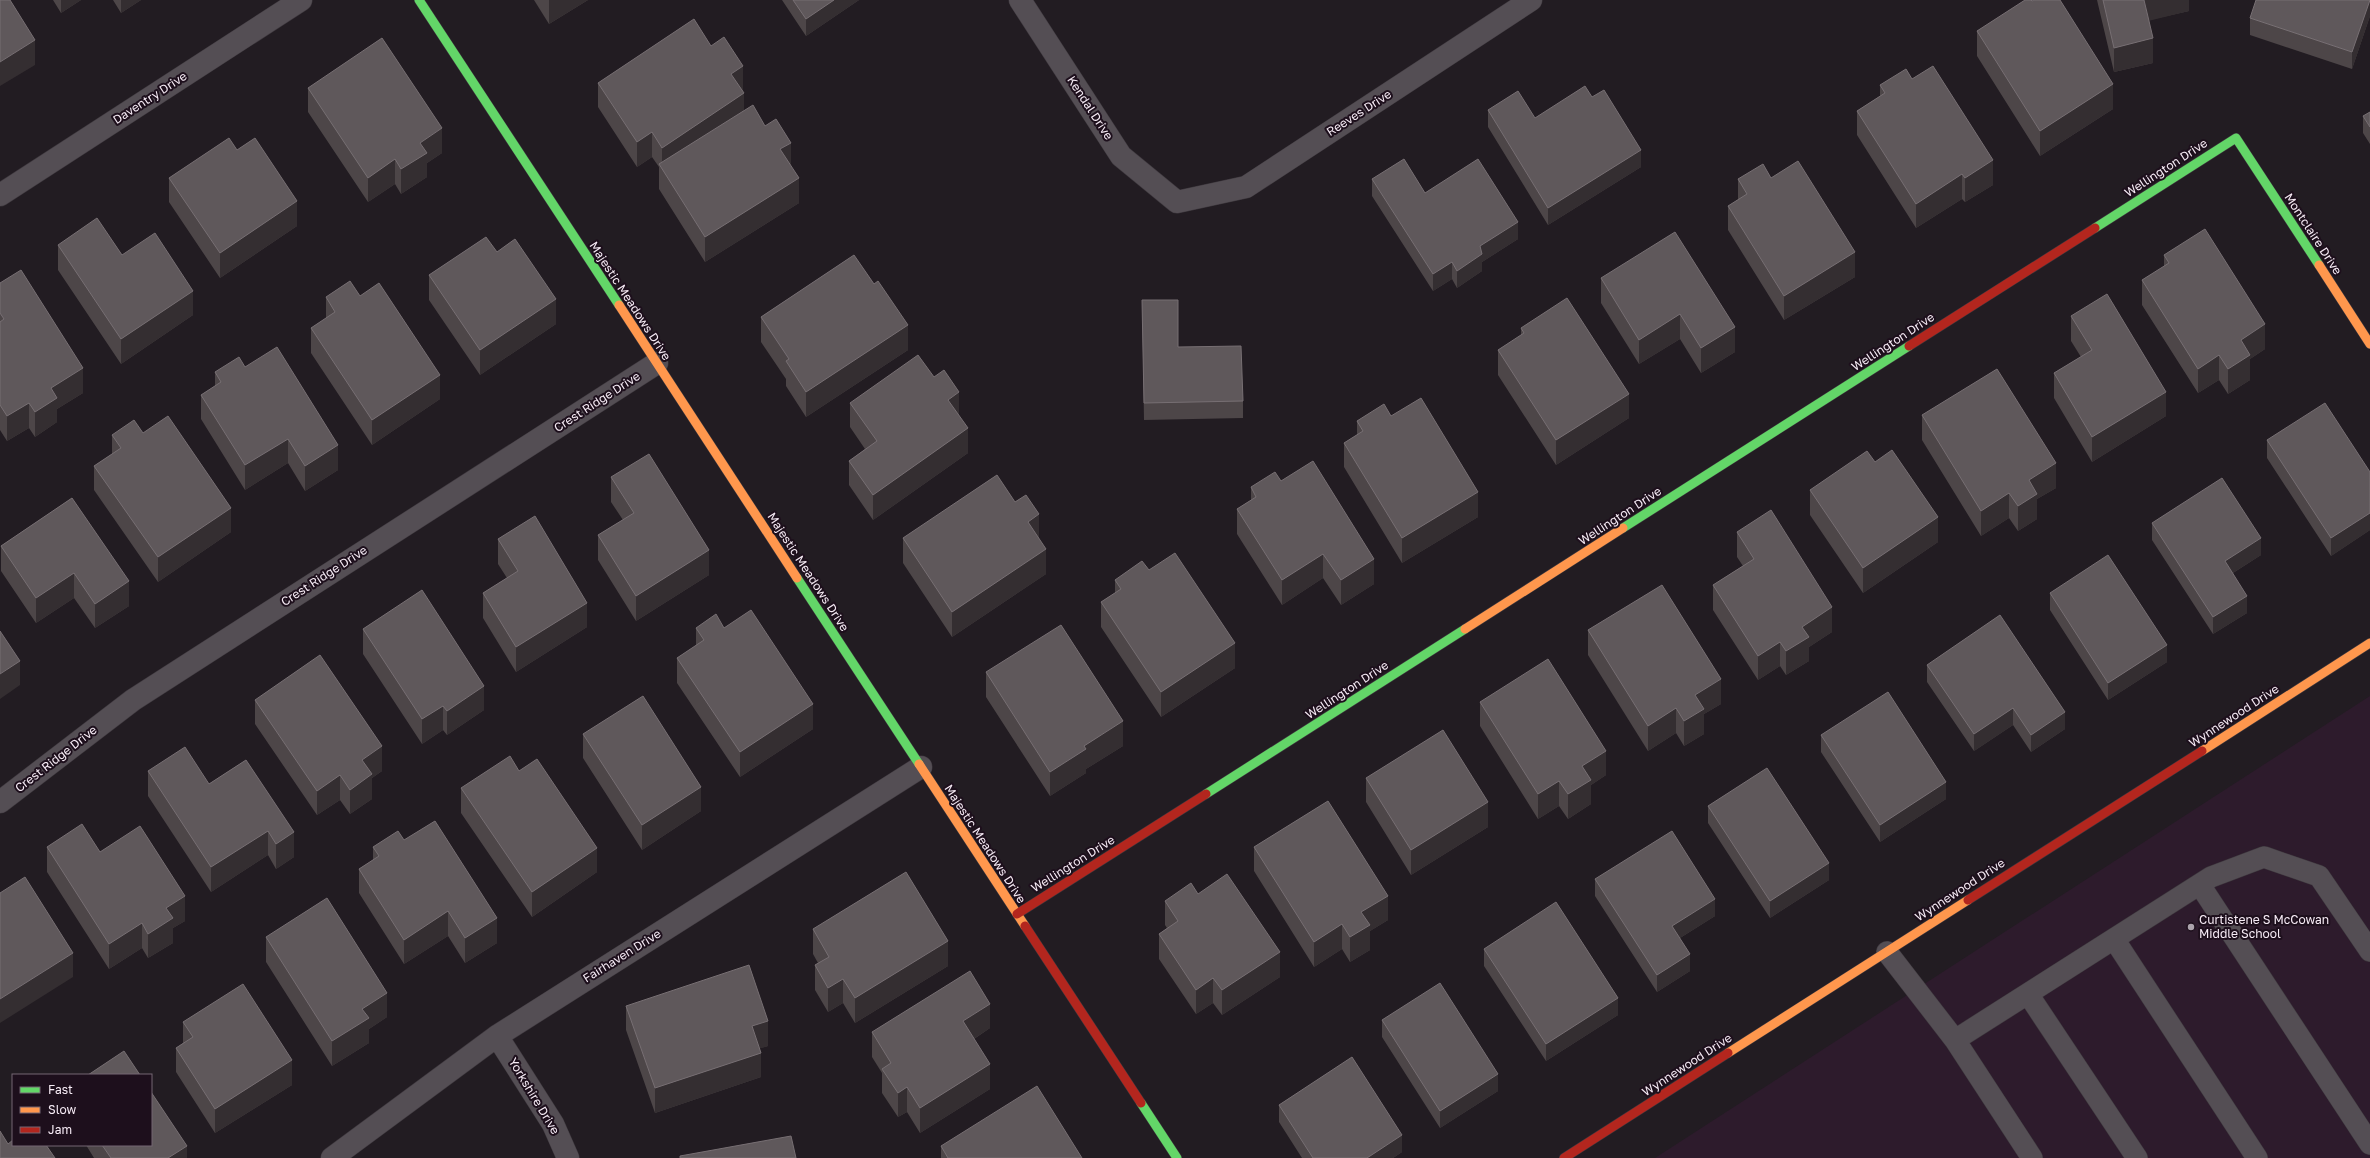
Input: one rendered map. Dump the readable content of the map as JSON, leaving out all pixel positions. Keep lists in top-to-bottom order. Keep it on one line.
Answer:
{"streets":{"street":["Daventry Drive","Kendal Drive","Reeves Drive","Wellington Drive","Montclaire Drive","Majestic Meadows Drive","Crest Ridge Drive","Wynnewood Drive","Fairhaven Drive","Yorkshire Drive"]},"crossings":[["Kendal Drive","Reeves Drive"],["Wellington Drive","Montclaire Drive"],["Wellington Drive","Majestic Meadows Drive"],["Majestic Meadows Drive","Crest Ridge Drive"],["Majestic Meadows Drive","Fairhaven Drive"],["Fairhaven Drive","Yorkshire Drive"]],"places":["Curtistene S McCowan Middle School"],"legend":["Fast","Slow","Jam"]}
